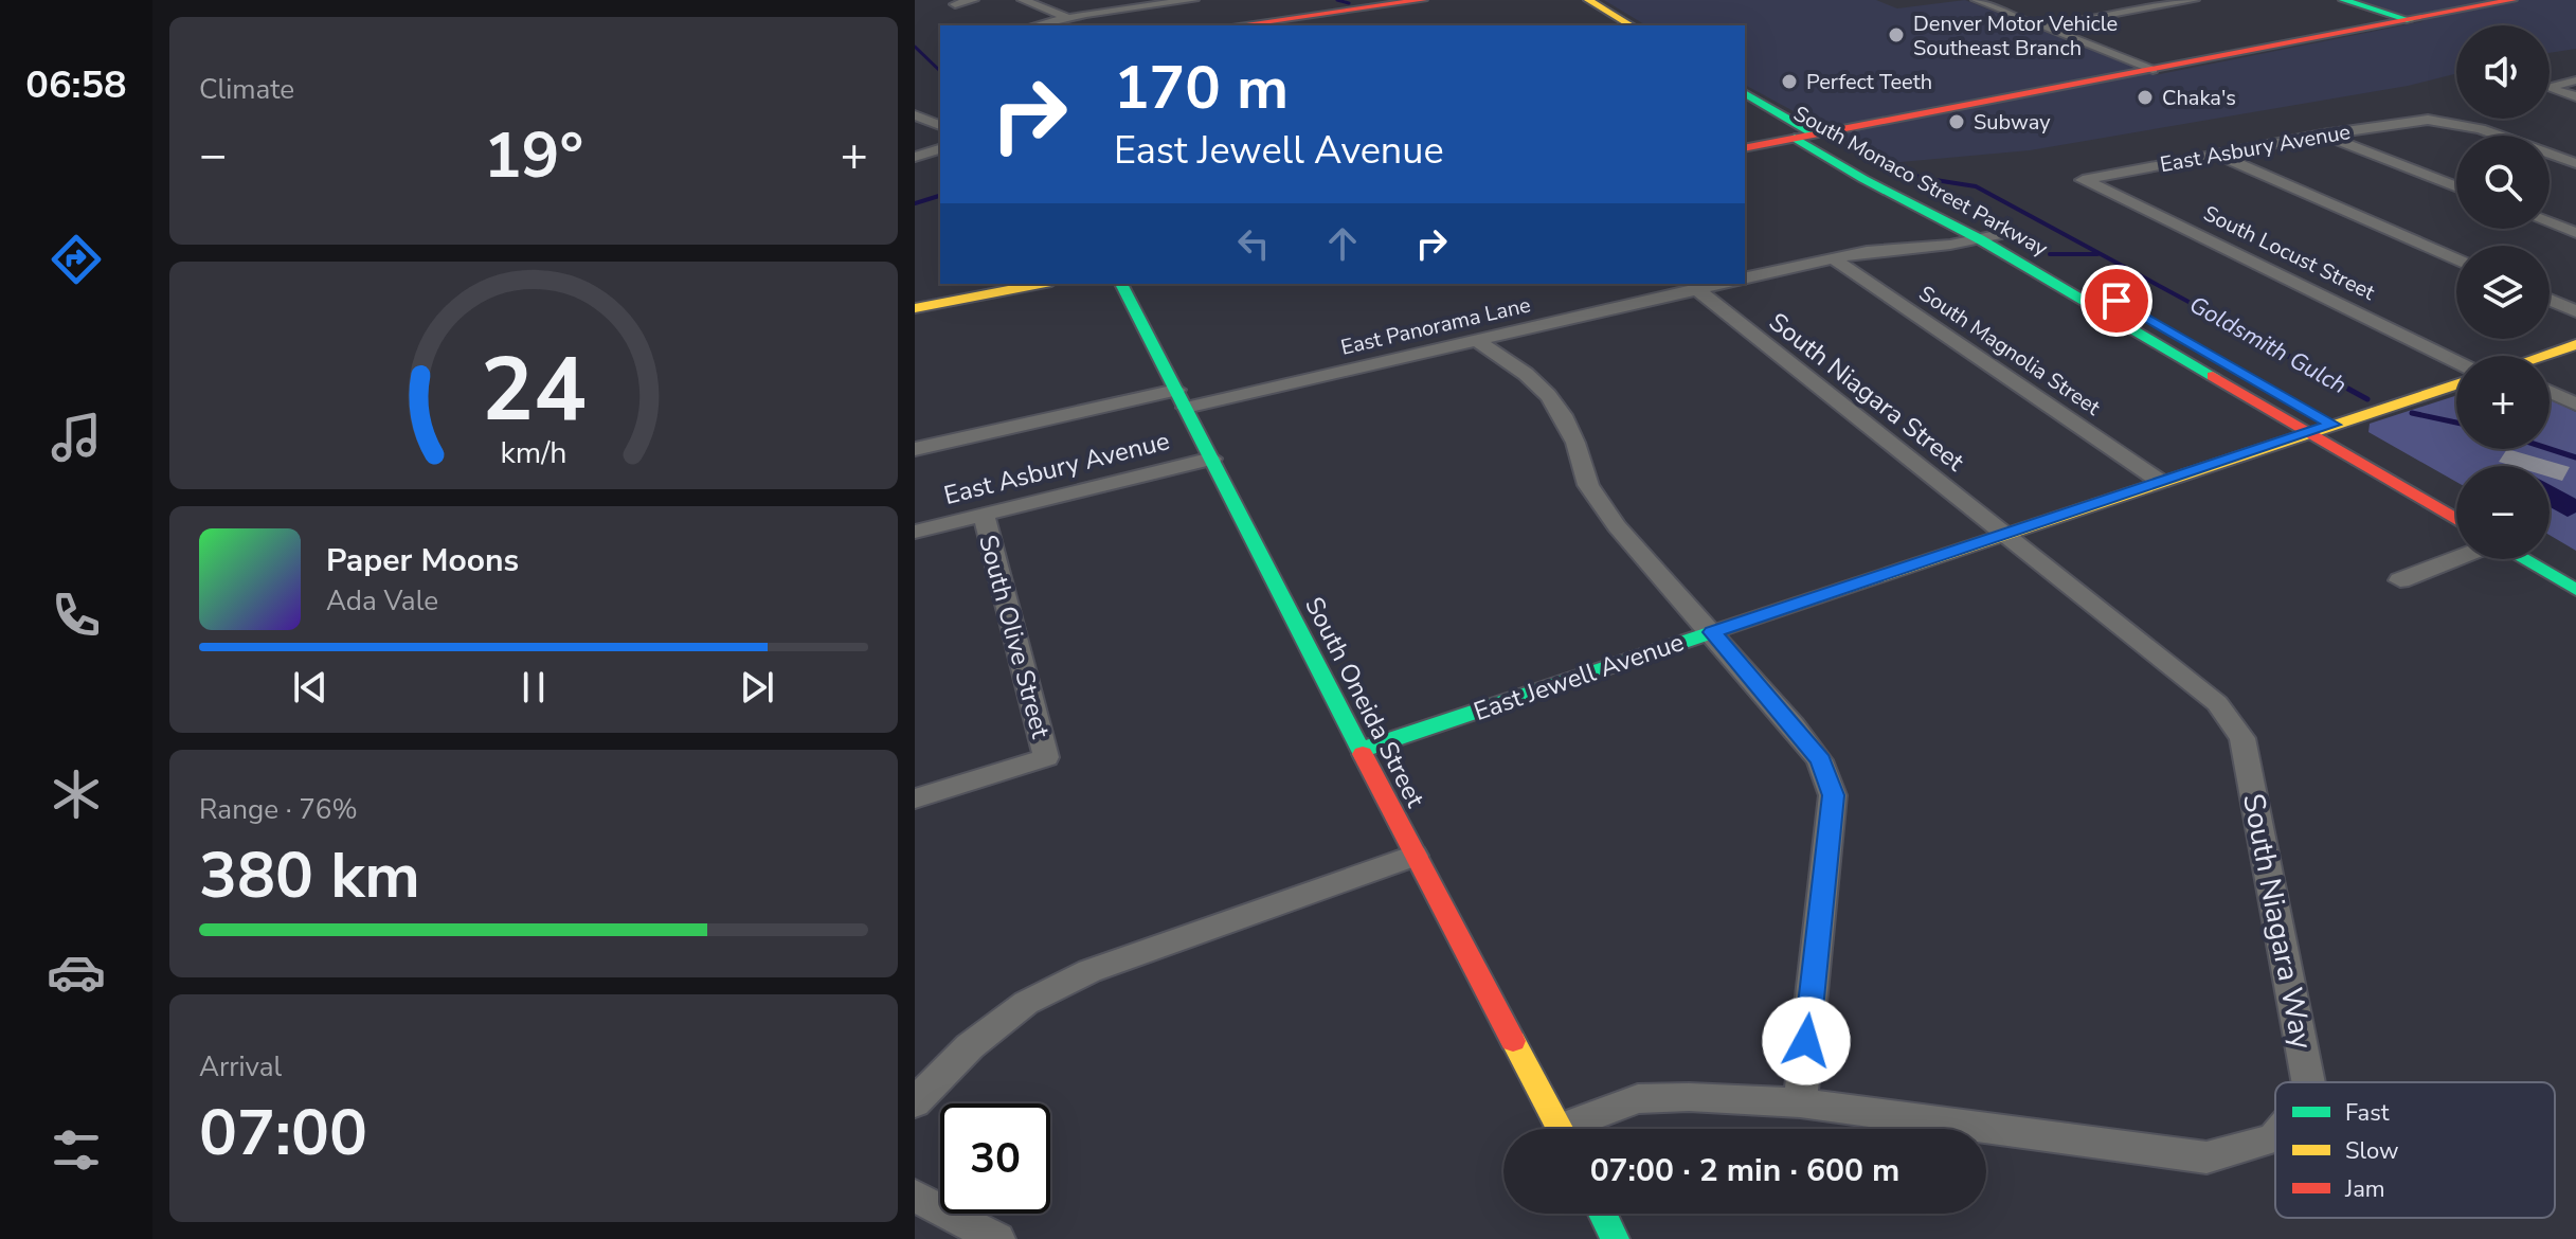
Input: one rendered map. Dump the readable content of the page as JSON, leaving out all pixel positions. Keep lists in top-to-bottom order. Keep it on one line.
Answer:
{"streets":{"main road":["South Monaco Street Parkway","East Jewell Avenue","South Oneida Street"],"street":["East Asbury Avenue","South Locust Street","East Panorama Lane","South Magnolia Street","South Niagara Street","South Olive Street","South Niagara Way"]},"crossings":[["East Asbury Avenue","South Locust Street"],["East Asbury Avenue","South Olive Street"],["East Asbury Avenue","South Oneida Street"],["South Monaco Street Parkway","East Jewell Avenue"],["East Panorama Lane","South Niagara Street"],["East Panorama Lane","South Oneida Street"],["South Magnolia Street","East Jewell Avenue"],["South Niagara Street","East Jewell Avenue"],["South Niagara Street","South Niagara Way"],["East Jewell Avenue","South Oneida Street"],["East Jewell Avenue","South Niagara Way"]],"water":["Goldsmith Gulch"],"places":["Denver Motor Vehicle Southeast Branch","Perfect Teeth","Chaka's","Subway"],"legend":["Fast","Slow","Jam"],"page":{"tabs":"06:58","tile":["Climate",["Range · 76%","380 km"],["Arrival","07:00"]],"map_buttons":["+","−"],"turn":["170 m","East Jewell Avenue"],"heat":["−","19°","+"],"song":["Paper Moons","Ada Vale"],"limit":"30","trip":"07:00 · 2 min · 600 m","gauge":["24","km/h"]}}
